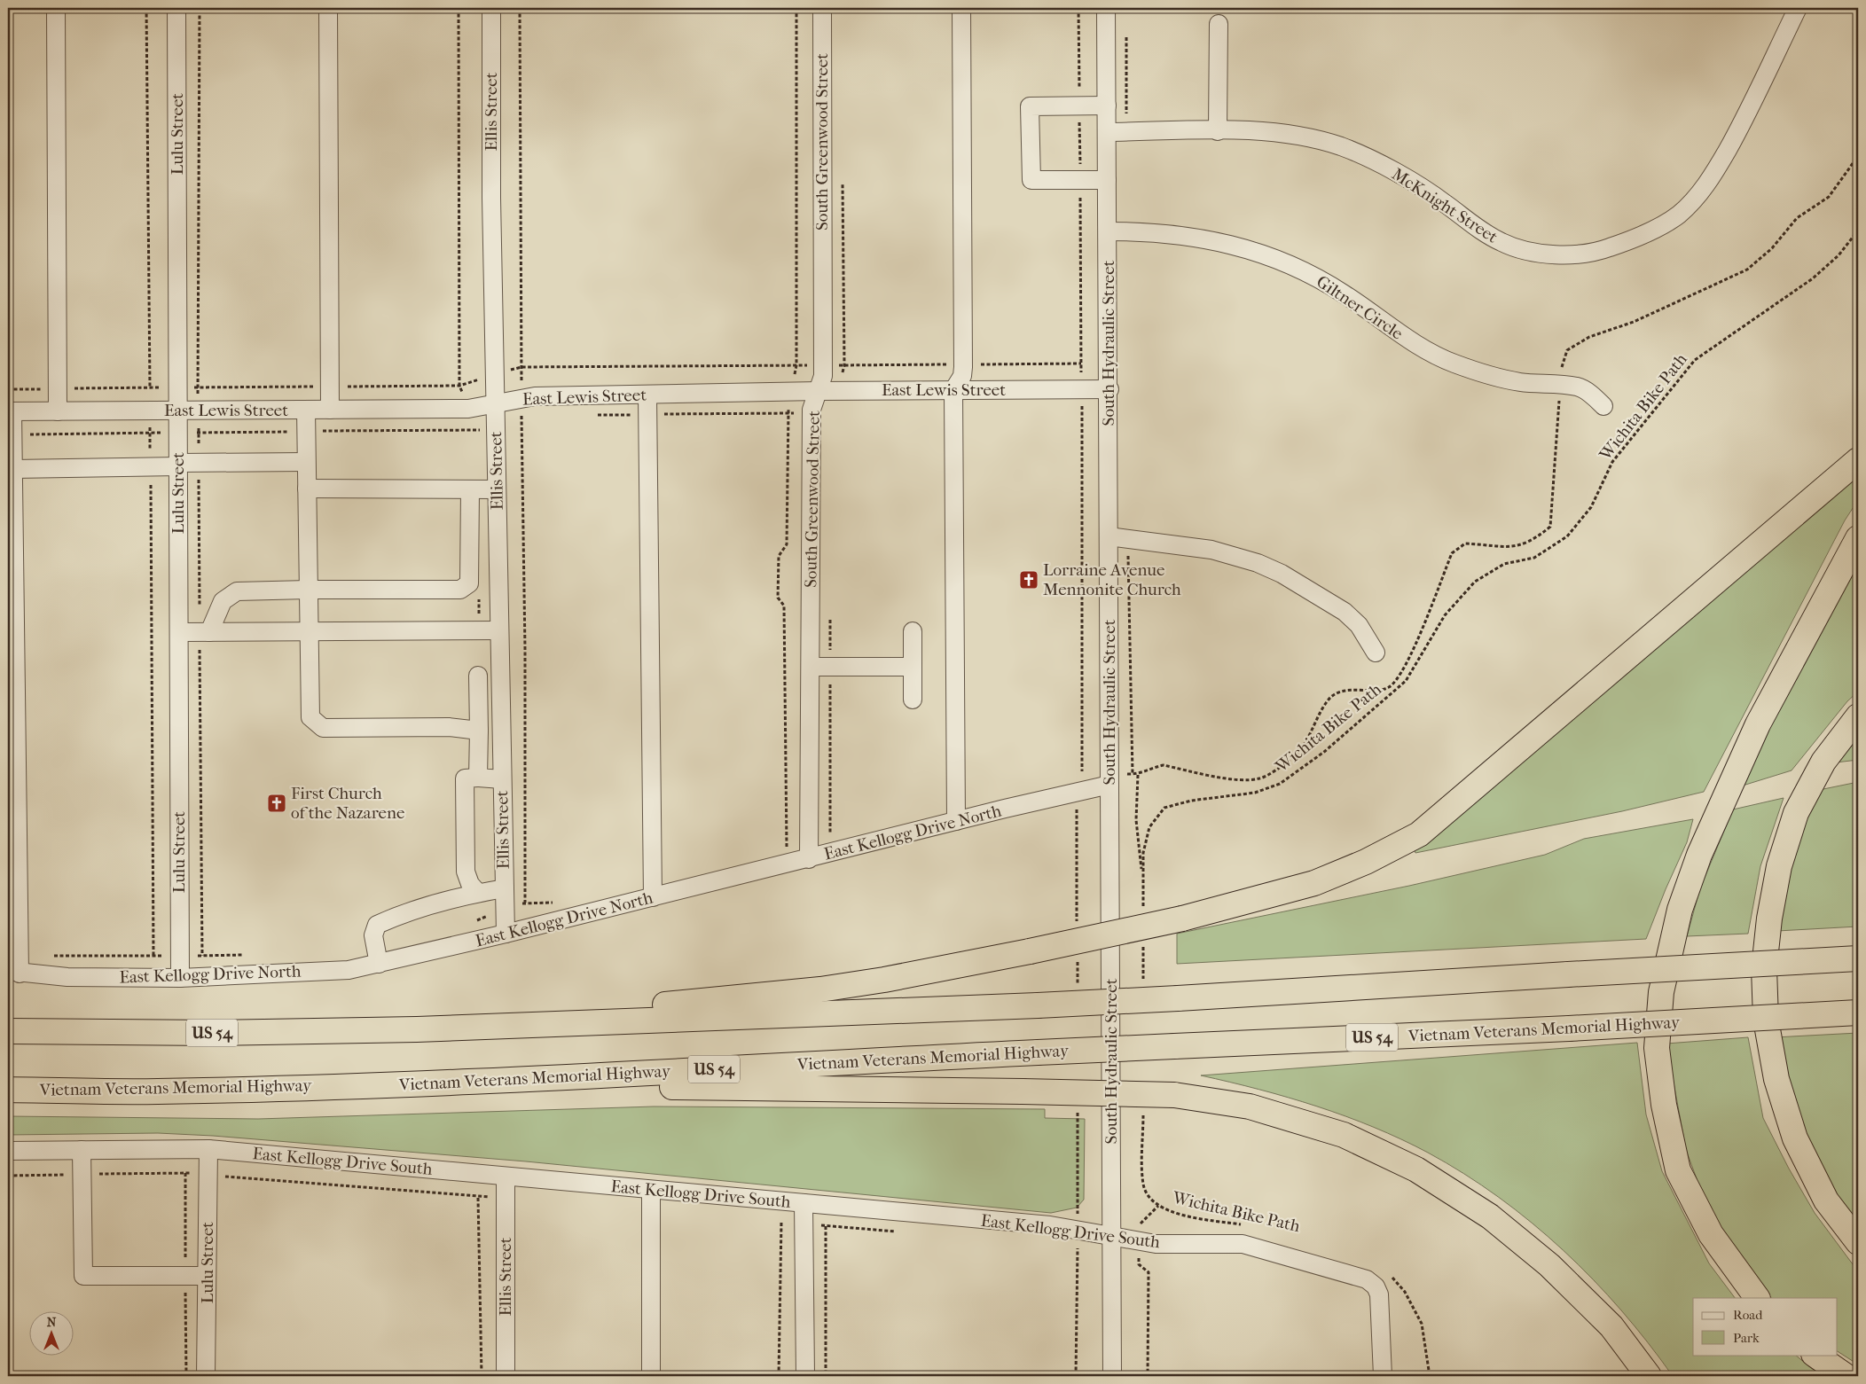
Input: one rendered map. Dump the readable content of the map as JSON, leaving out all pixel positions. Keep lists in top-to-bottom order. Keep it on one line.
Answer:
{"streets":{"highway":["Vietnam Veterans Memorial Highway","US 54"],"street":["Ellis Street","Lulu Street","South Greenwood Street","McKnight Street","Giltner Circle","South Hydraulic Street","East Lewis Street","East Kellogg Drive North","East Kellogg Drive South"],"path":["Wichita Bike Path"]},"crossings":[["Ellis Street","East Lewis Street"],["Ellis Street","East Kellogg Drive North"],["Ellis Street","East Kellogg Drive South"],["Lulu Street","East Lewis Street"],["Lulu Street","East Kellogg Drive North"],["Lulu Street","East Kellogg Drive South"],["South Greenwood Street","East Lewis Street"],["South Greenwood Street","East Kellogg Drive North"],["McKnight Street","South Hydraulic Street"],["Giltner Circle","South Hydraulic Street"],["South Hydraulic Street","East Lewis Street"],["South Hydraulic Street","East Kellogg Drive North"],["South Hydraulic Street","East Kellogg Drive South"]],"places":{"church":["Lorraine Avenue Mennonite Church","First Church of the Nazarene"]},"legend":["Road","Park"],"north":"top"}
